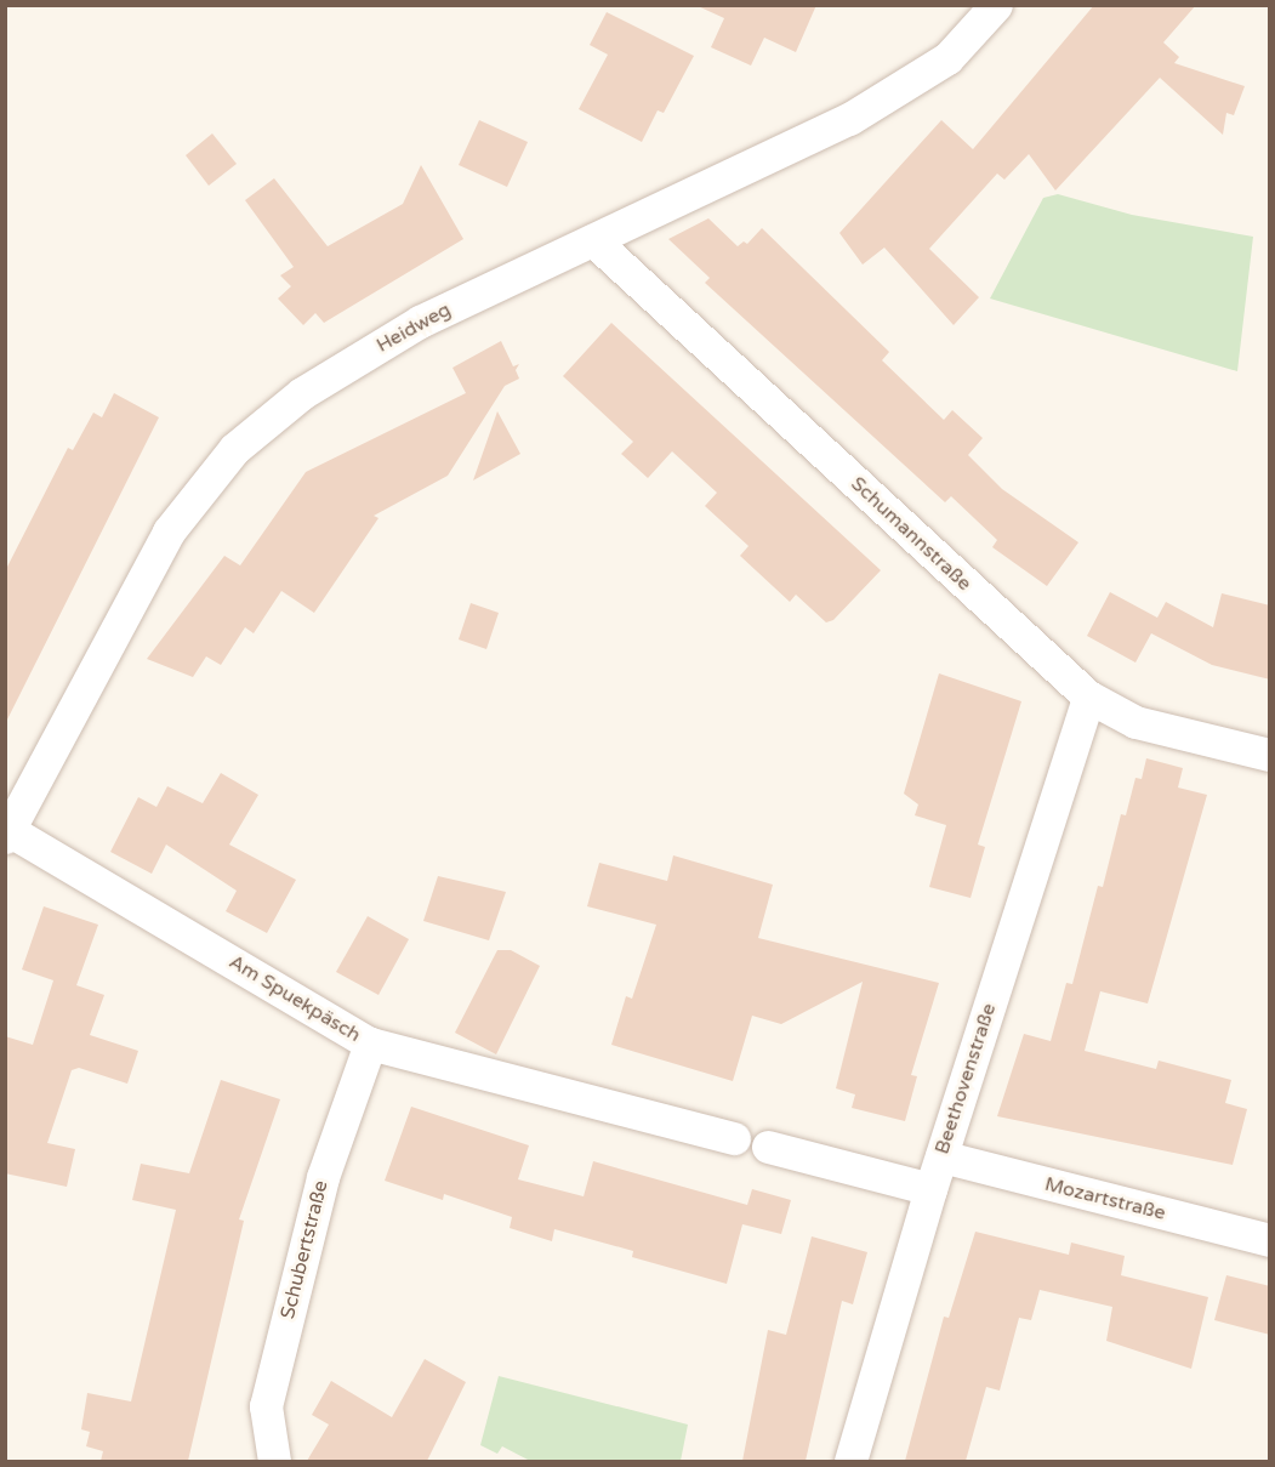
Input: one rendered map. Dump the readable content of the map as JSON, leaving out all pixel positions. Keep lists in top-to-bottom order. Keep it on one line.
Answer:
{"streets":{"street":["Heidweg","Schumannstraße","Am Spuekpäsch","Beethovenstraße","Mozartstraße","Schubertstraße"]},"crossings":[["Heidweg","Schumannstraße"],["Heidweg","Am Spuekpäsch"],["Schumannstraße","Beethovenstraße"],["Am Spuekpäsch","Schubertstraße"],["Beethovenstraße","Mozartstraße"]]}
